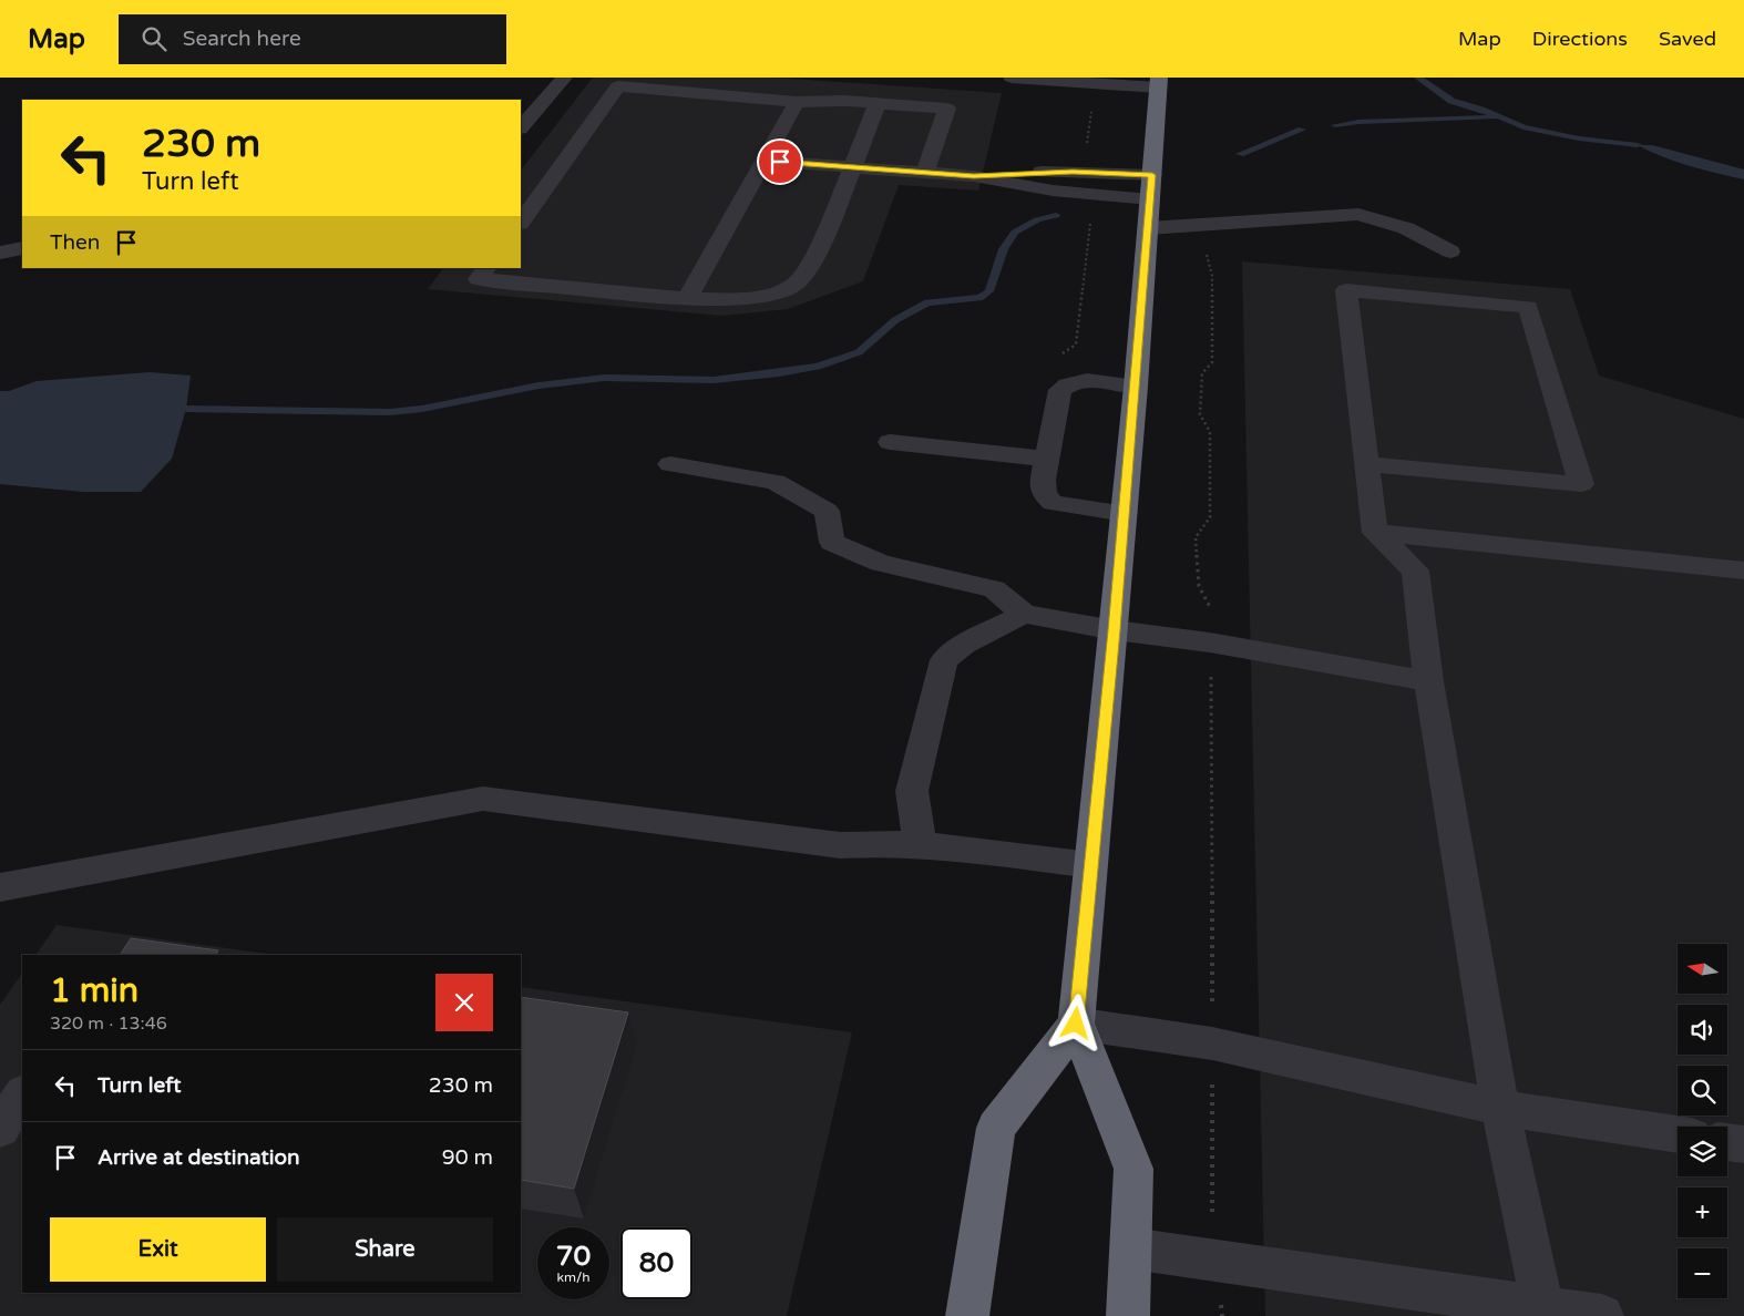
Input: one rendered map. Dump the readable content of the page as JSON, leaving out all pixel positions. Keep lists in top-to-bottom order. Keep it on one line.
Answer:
{"north":"left","page":{"header":"Map","search":"Search here","nav":["Map","Directions","Saved"],"turn":["230 m","Turn left"],"then":"Then","map_buttons":["+","−"],"heading":["1 min","320 m · 13:46"],"list":[{"name":"Turn left","value":"230 m"},{"name":"Arrive at destination","value":"90 m"}],"buttons":["Exit","Share"],"speed":"70 km/h","limit":"80"}}
